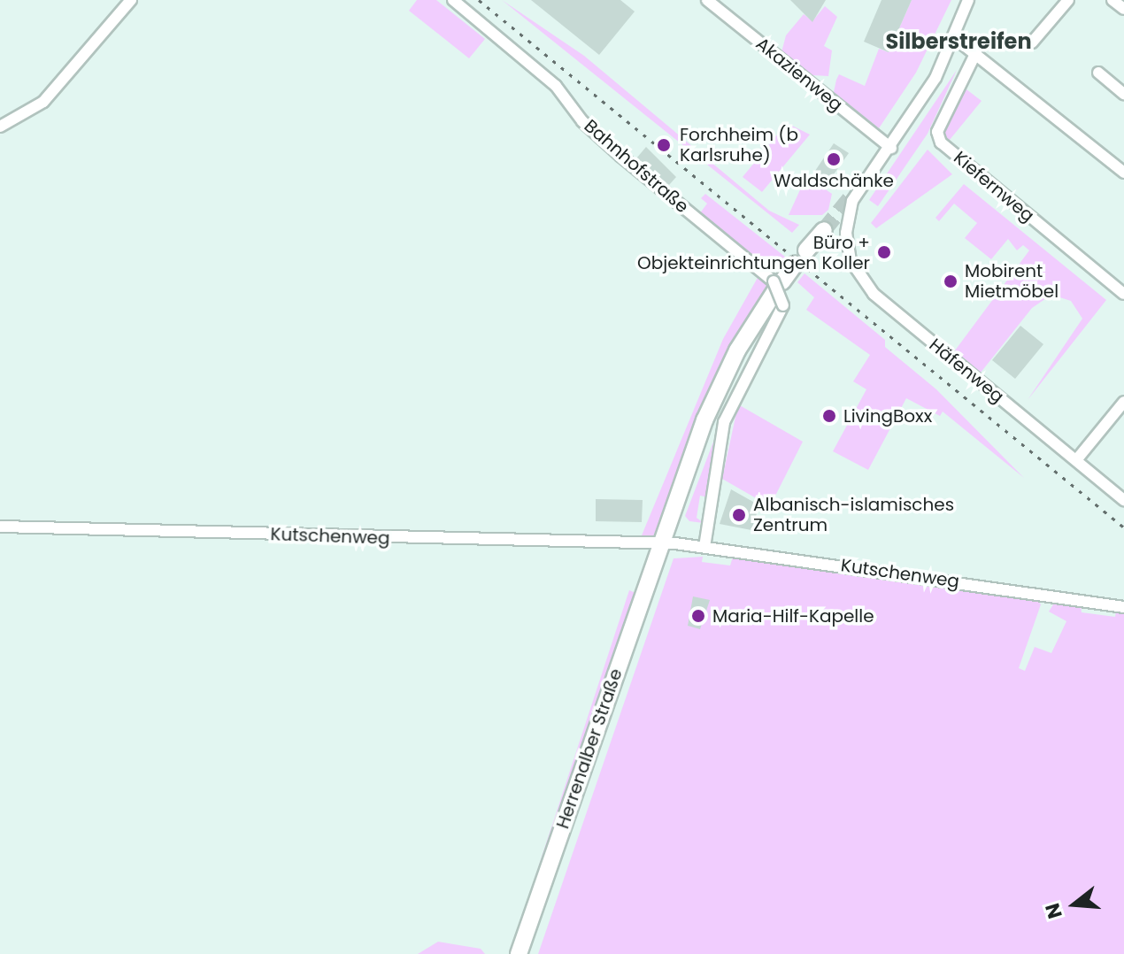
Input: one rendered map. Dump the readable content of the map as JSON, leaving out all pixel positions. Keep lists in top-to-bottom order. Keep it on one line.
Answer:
{"streets":{"main road":["Herrenalber Straße"],"street":["Akazienweg","Bahnhofstraße","Kiefernweg","Häfenweg","Kutschenweg"]},"crossings":[["Akazienweg","Häfenweg"],["Bahnhofstraße","Herrenalber Straße"],["Kutschenweg","Herrenalber Straße"]],"districts":["Silberstreifen"],"places":["Forchheim (b Karlsruhe)","Waldschänke","Büro + Objekteinrichtungen Koller","Mobirent Mietmöbel","LivingBoxx","Albanisch-islamisches Zentrum","Maria-Hilf-Kapelle"],"north":"left"}
